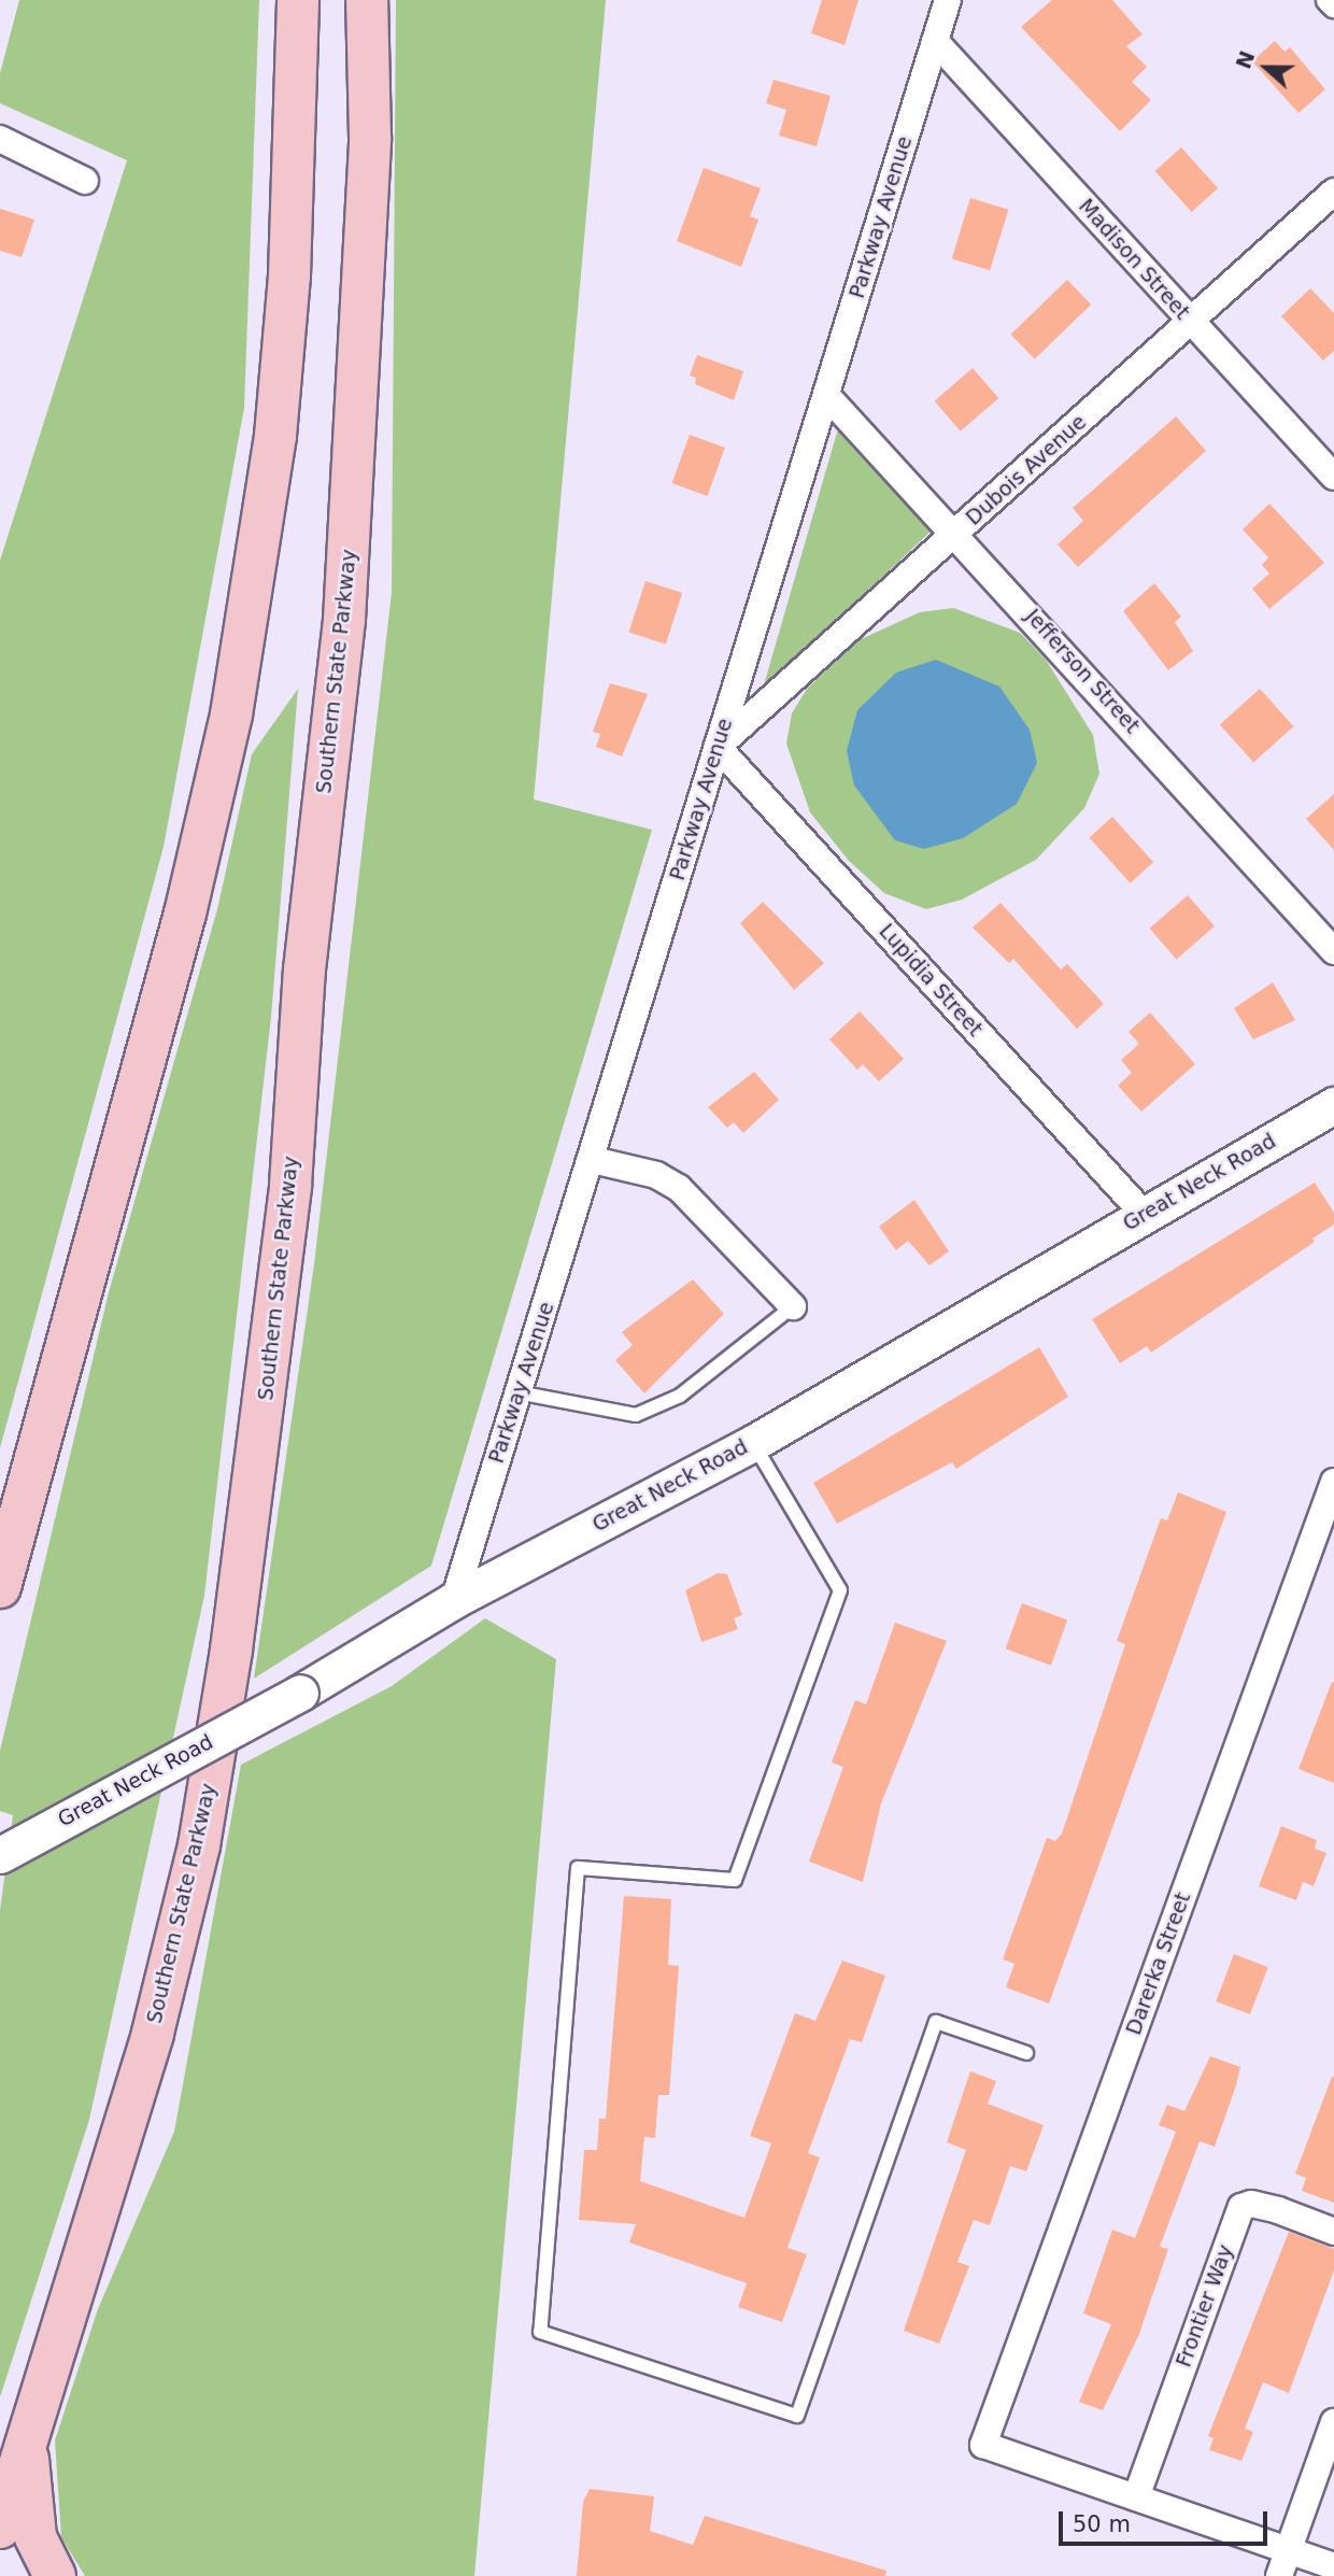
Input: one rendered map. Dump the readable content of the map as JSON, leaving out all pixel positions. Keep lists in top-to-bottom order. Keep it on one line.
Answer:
{"streets":{"highway":["Southern State Parkway"],"main road":["Great Neck Road"],"street":["Parkway Avenue","Madison Street","Dubois Avenue","Jefferson Street","Lupidia Street","Darerka Street","Frontier Way"]},"crossings":[["Parkway Avenue","Madison Street"],["Parkway Avenue","Dubois Avenue"],["Parkway Avenue","Jefferson Street"],["Parkway Avenue","Lupidia Street"],["Parkway Avenue","Great Neck Road"],["Madison Street","Dubois Avenue"],["Dubois Avenue","Jefferson Street"],["Dubois Avenue","Lupidia Street"],["Lupidia Street","Great Neck Road"],["Darerka Street","Frontier Way"]],"scale_bar":"50 m","north":"left"}
